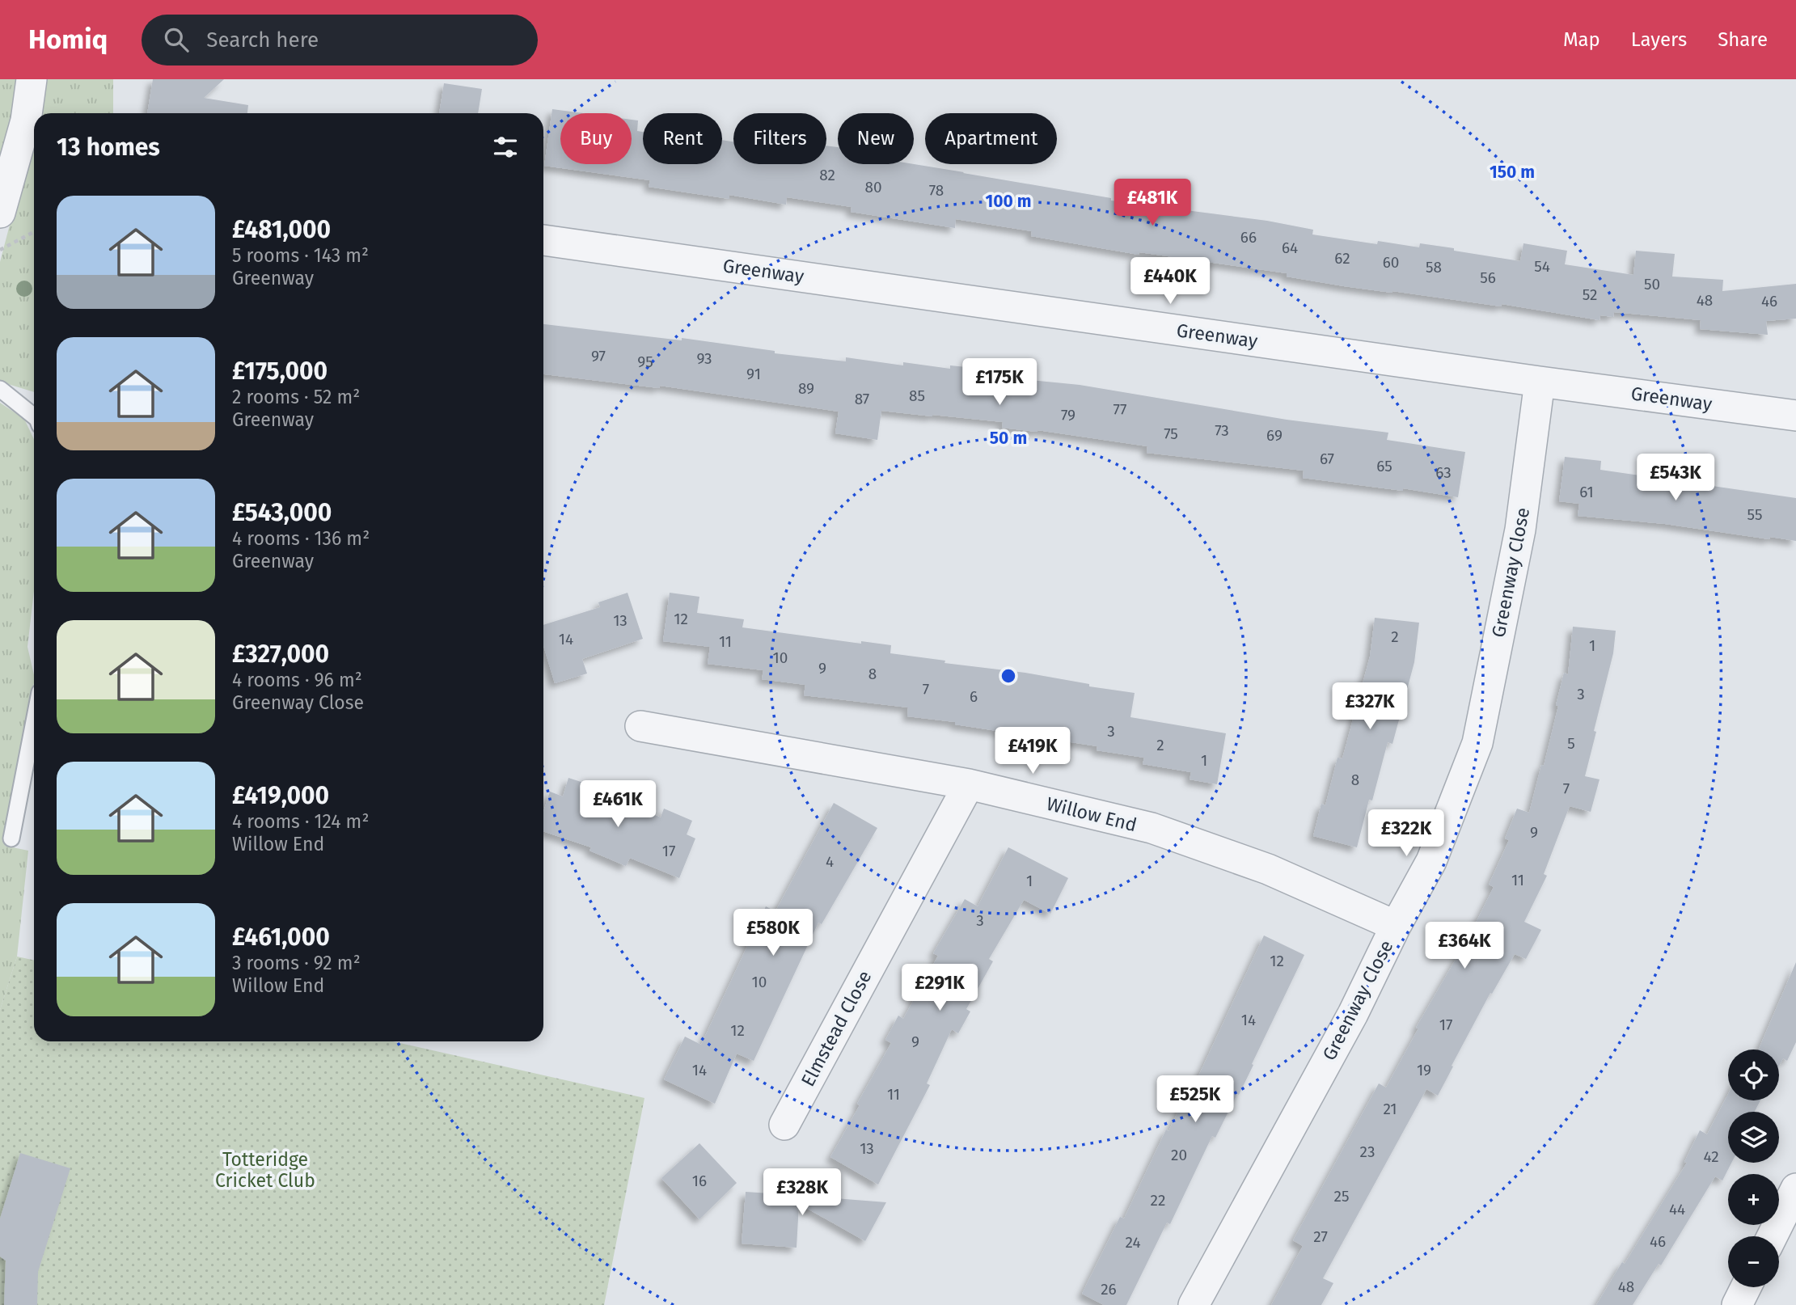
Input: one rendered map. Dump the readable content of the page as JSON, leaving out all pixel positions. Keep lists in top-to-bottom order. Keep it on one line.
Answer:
{"streets":{"street":["Greenway","Greenway Close","Willow End","Elmstead Close"]},"crossings":[["Greenway","Greenway Close"],["Greenway Close","Willow End"],["Willow End","Elmstead Close"]],"parks":["Totteridge Cricket Club"],"house_numbers":["82","80","78","66","64","62","60","54","58","56","50","52","48","46","97","93","95","91","89","85","87","77","79","73","75","69","67","65","63","61","55","12","13","2","14","11","1","10","9","8","7","3","6","3","5","2","1","8","7","9","17","4","11","1","3","12","10","14","17","12","9","14","19","11","21","13","23","20","42","16","25","22","44","27","46","24","48","26"],"page":{"header":"Homiq","search":"Search here","nav":["Map","Layers","Share"],"chip":["Buy","Rent","Filters","New","Apartment"],"heading":"13 homes","price":["£481K","£440K","£175K","£543K","£327K","£419K","£461K","£322K","£580K","£364K","£291K","£525K","£328K"],"list":[{"name":"£481,000","note":"5 rooms · 143 m² · Greenway"},{"name":"£175,000","note":"2 rooms · 52 m² · Greenway"},{"name":"£543,000","note":"4 rooms · 136 m² · Greenway"},{"name":"£327,000","note":"4 rooms · 96 m² · Greenway Close"},{"name":"£419,000","note":"4 rooms · 124 m² · Willow End"},{"name":"£461,000","note":"3 rooms · 92 m² · Willow End"}],"map_buttons":["+","−"]},"rings":["150 m","100 m","50 m"]}
